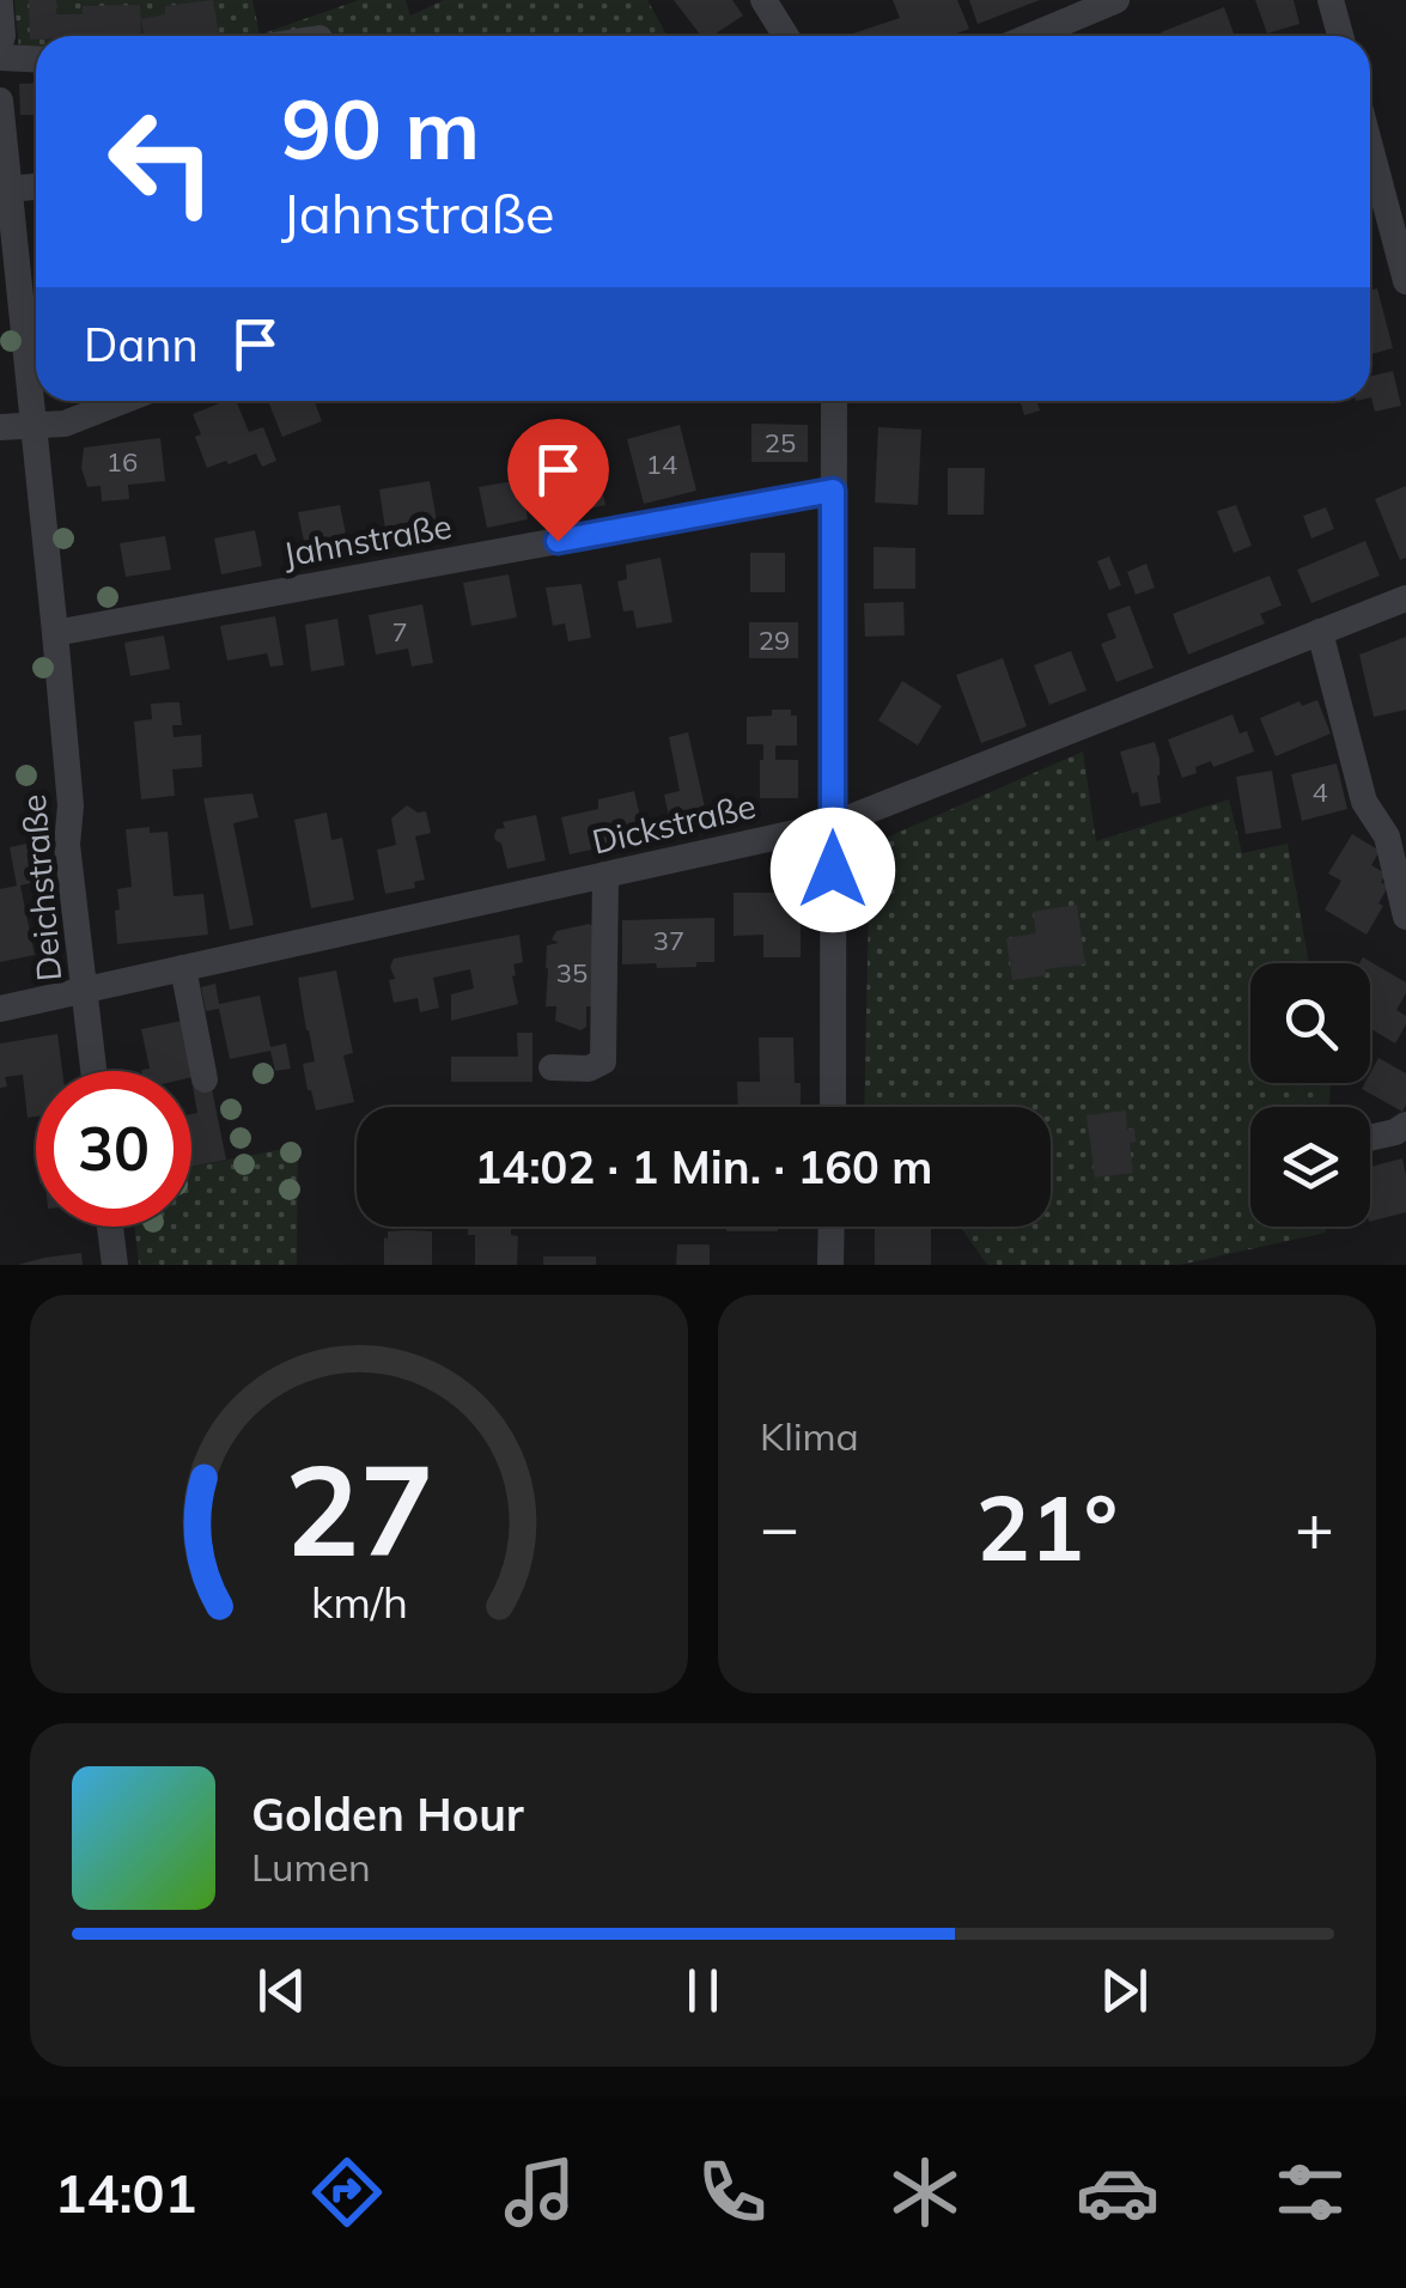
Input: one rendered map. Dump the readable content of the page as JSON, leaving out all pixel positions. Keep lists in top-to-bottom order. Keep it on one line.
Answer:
{"streets":{"street":["Jahnstraße","Dickstraße","Deichstraße"]},"crossings":[["Jahnstraße","Deichstraße"],["Dickstraße","Deichstraße"]],"house_numbers":["25","16","14","7","29","4","37","35"],"page":{"turn":["90 m","Jahnstraße"],"then":"Dann","limit":"30","trip":"14:02 · 1 Min. · 160 m","tile":"Klima","heat":["−","21°","+"],"song":["Golden Hour","Lumen"],"tabs":"14:01","gauge":["27","km/h"]}}
